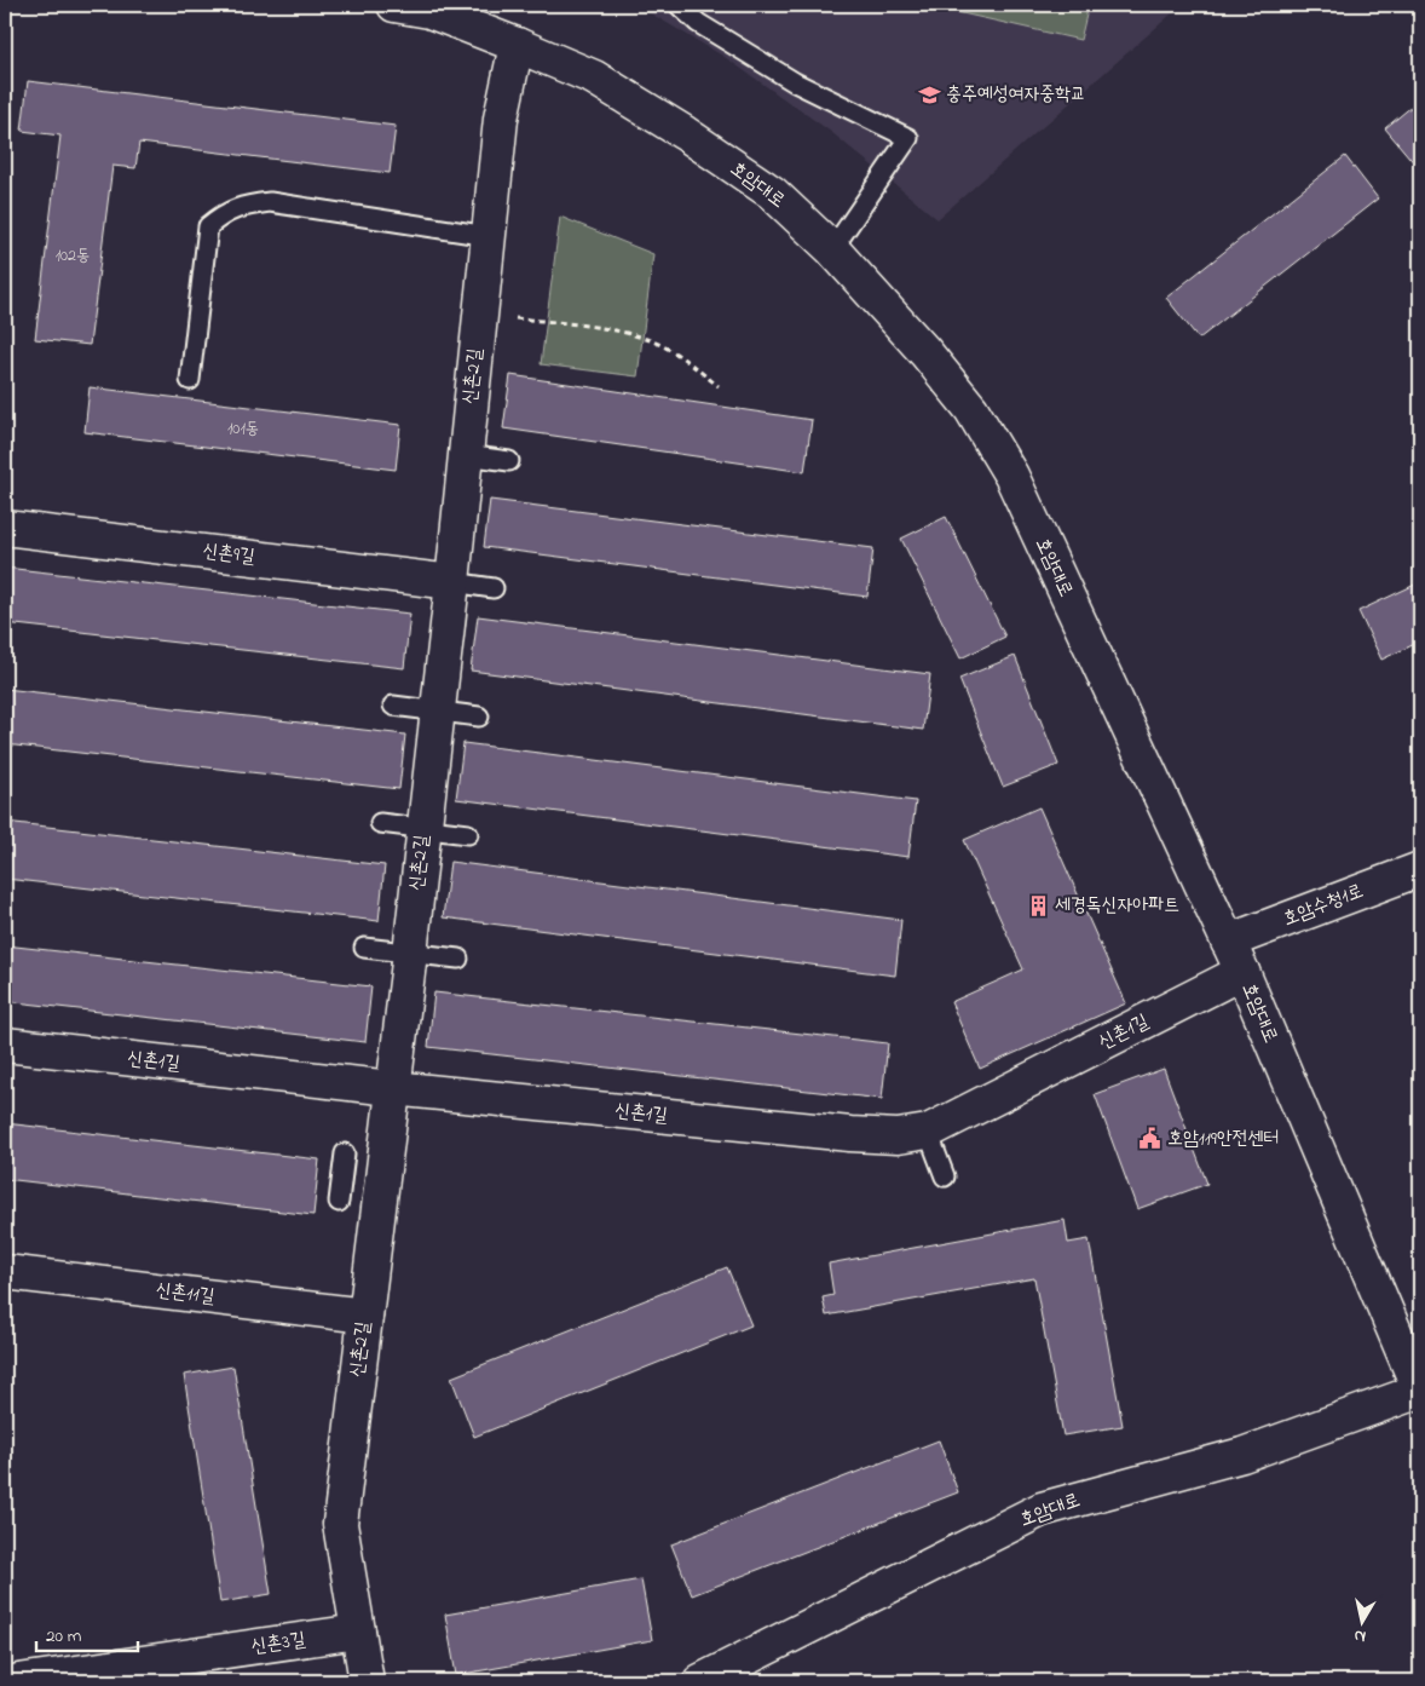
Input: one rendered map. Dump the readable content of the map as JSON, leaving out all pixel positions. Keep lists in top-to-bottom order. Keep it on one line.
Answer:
{"streets":{"street":["호암대로","신촌2길","신촌9길","호암수청1로","신촌1길","신촌11길","신촌3길"]},"crossings":[["호암대로","신촌2길"],["호암대로","호암수청1로"],["호암대로","신촌1길"],["신촌2길","신촌9길"],["신촌2길","신촌1길"],["신촌2길","신촌11길"],["신촌2길","신촌3길"]],"places":{"school or university":["충주예성여자중학교"],"building":["세경독신자아파트"],"public building":["호암119안전센터"]},"house_numbers":["102동","101동"],"scale_bar":"20 m","north":"bottom"}
